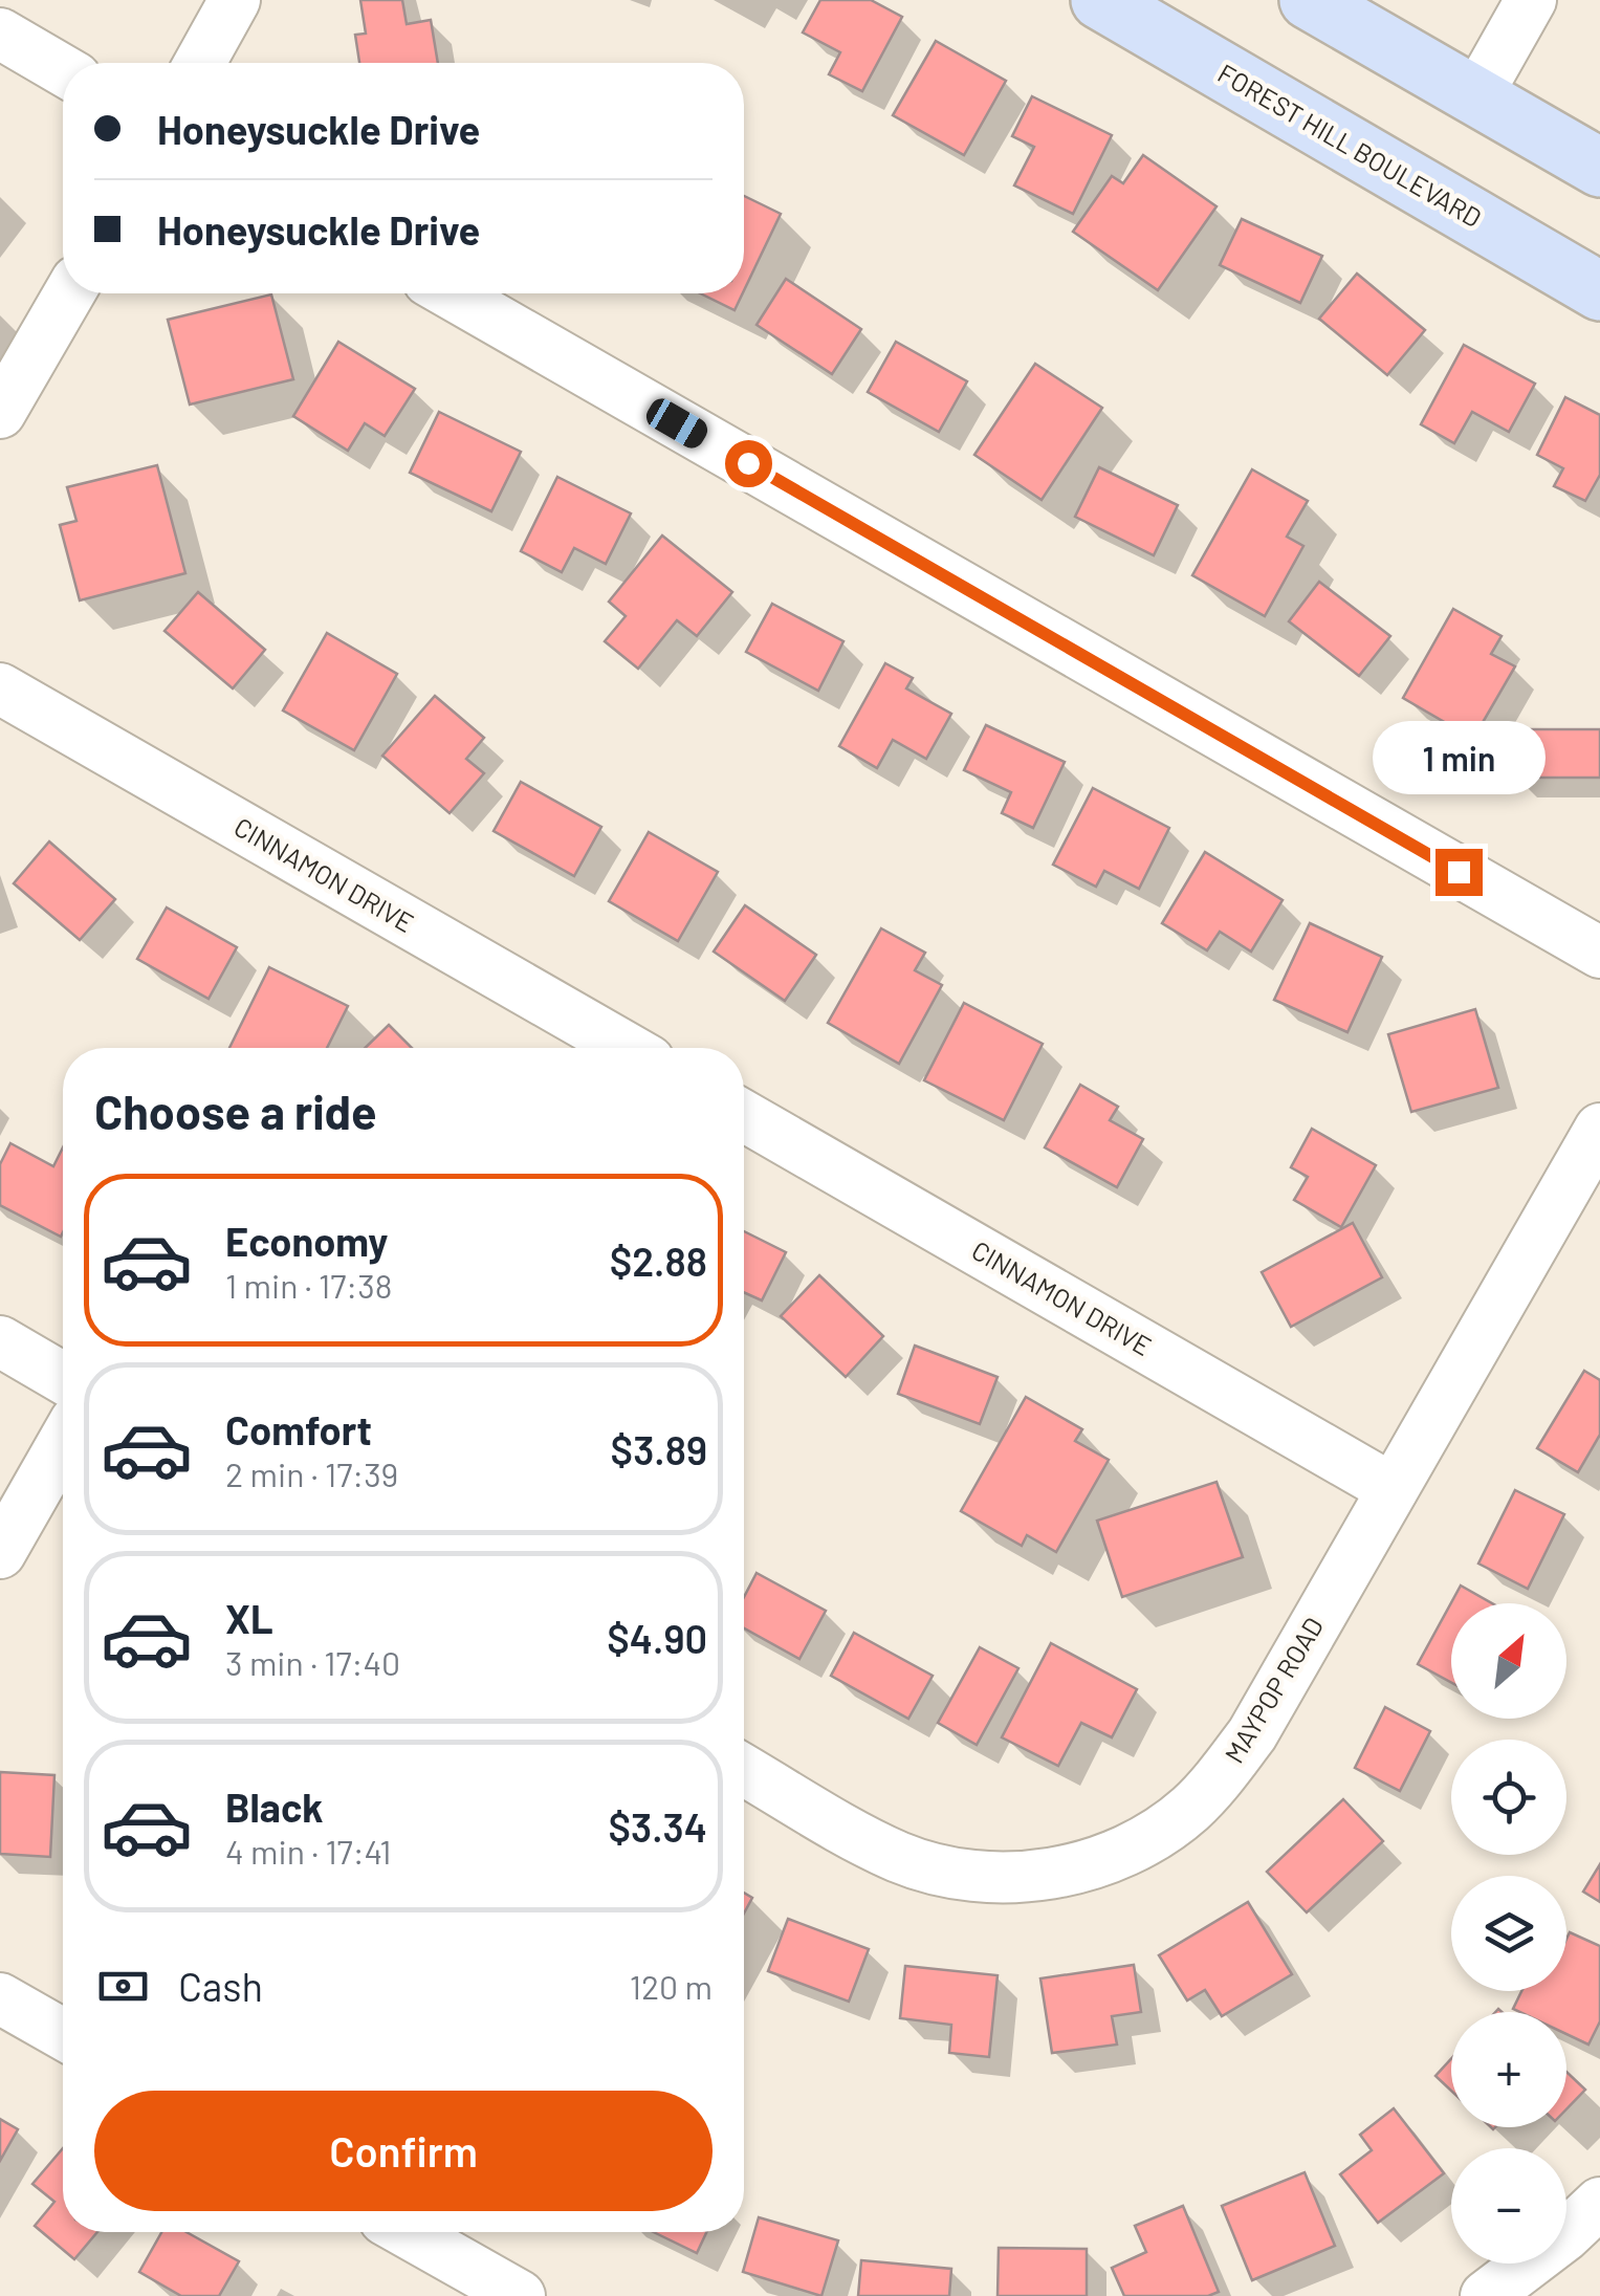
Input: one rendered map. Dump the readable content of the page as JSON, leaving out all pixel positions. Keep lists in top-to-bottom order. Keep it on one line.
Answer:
{"streets":{"main road":["FOREST HILL BOULEVARD"],"street":["CINNAMON DRIVE","MAYPOP ROAD"]},"crossings":[["CINNAMON DRIVE","MAYPOP ROAD"]],"north":"top right","page":{"banner":["Honeysuckle Drive","Honeysuckle Drive"],"bubble":"1 min","heading":"Choose a ride","list":[{"name":"Economy","note":"1 min · 17:38","value":"$2.88"},{"name":"Comfort","note":"2 min · 17:39","value":"$3.89"},{"name":"XL","note":"3 min · 17:40","value":"$4.90"},{"name":"Black","note":"4 min · 17:41","value":"$3.34"}],"map_buttons":["+","−"],"pay":["Cash","120 m"],"buttons":"Confirm"}}
